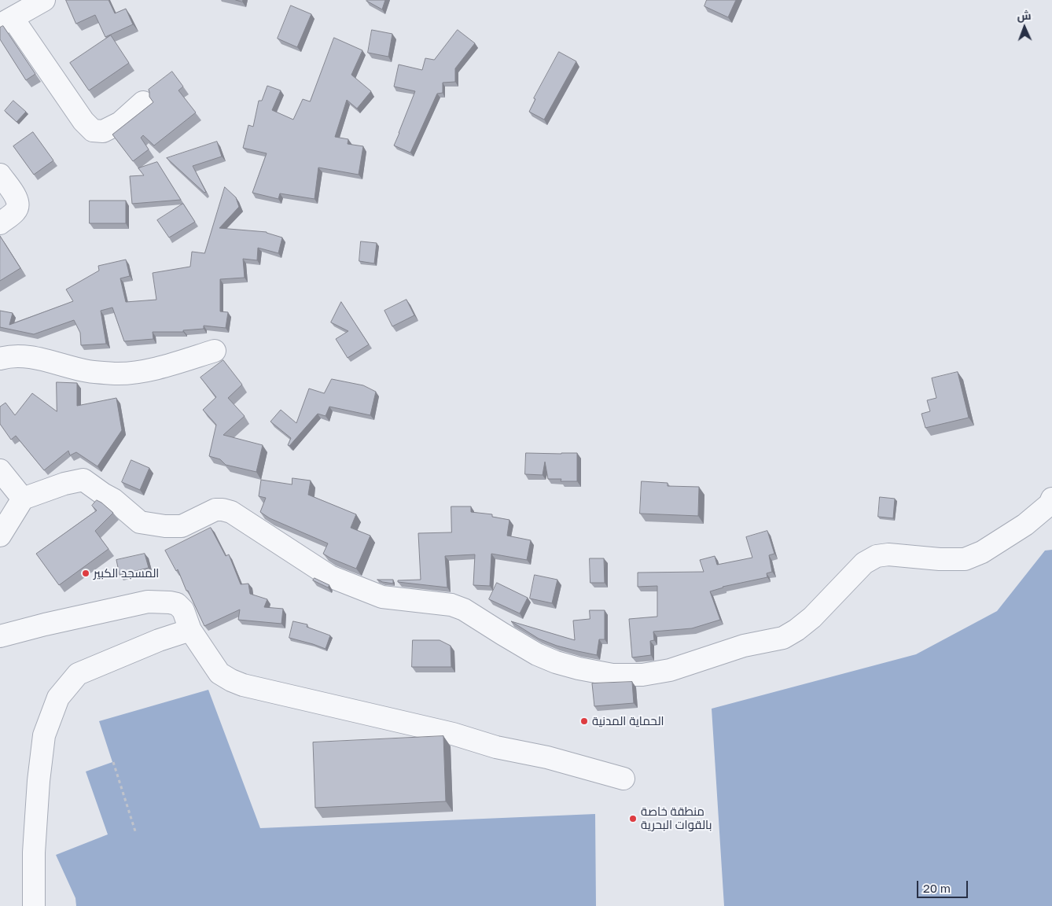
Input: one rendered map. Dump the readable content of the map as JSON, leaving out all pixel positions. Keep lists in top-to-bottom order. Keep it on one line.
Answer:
{"places":["المسجد الكبير","الحماية المدنية","منطقة خاصة بالقوات البحرية"],"scale_bar":"20 m","north":"top"}
